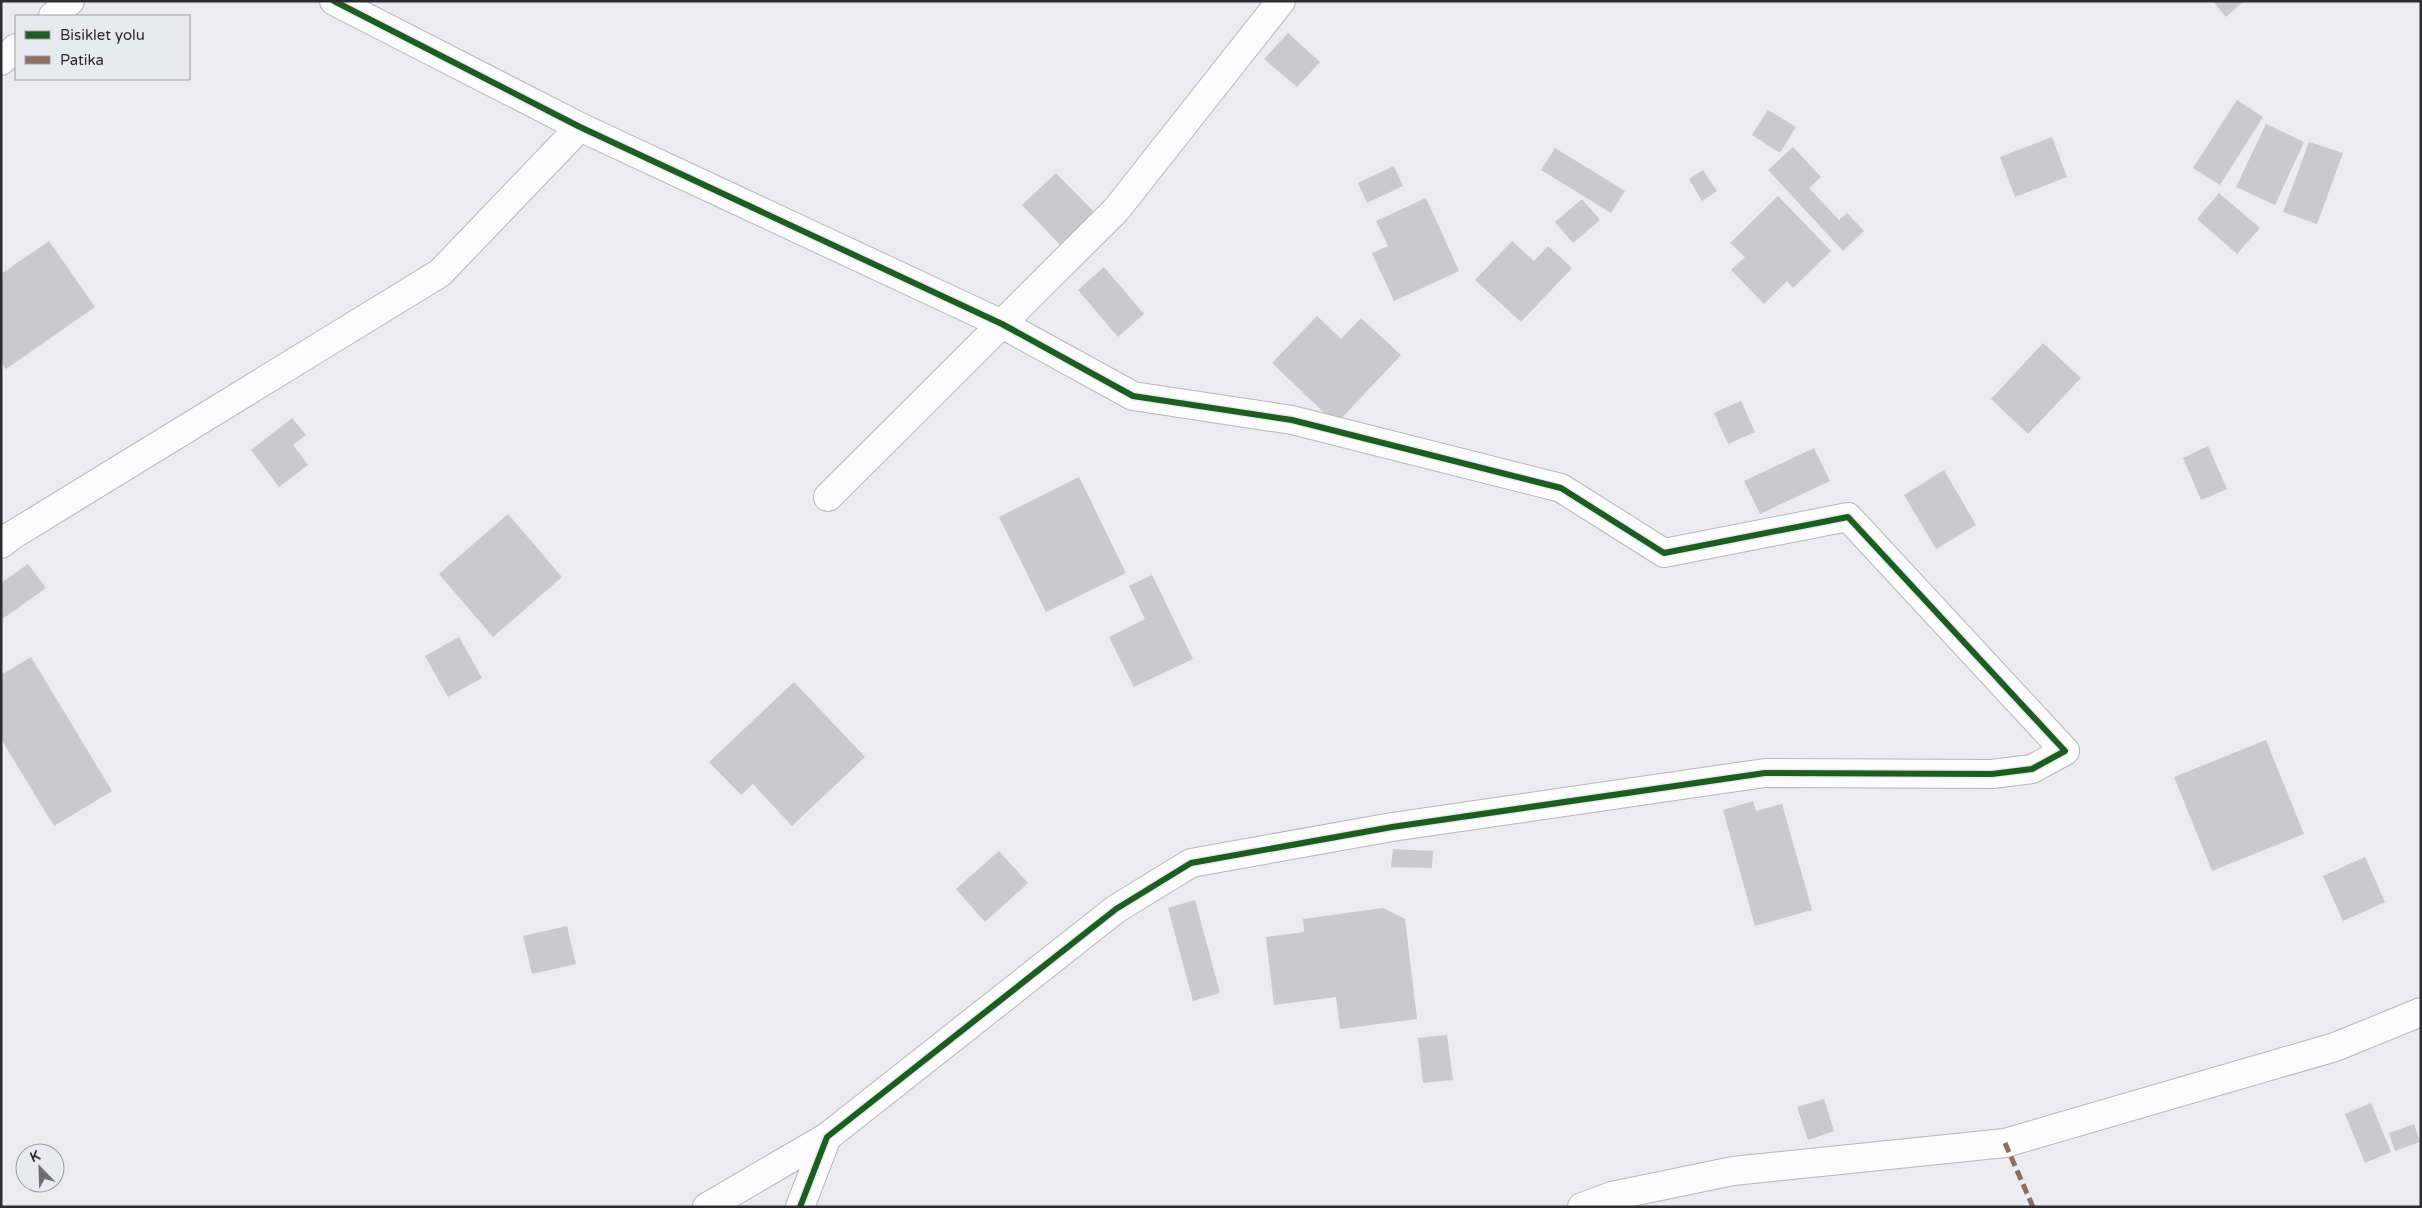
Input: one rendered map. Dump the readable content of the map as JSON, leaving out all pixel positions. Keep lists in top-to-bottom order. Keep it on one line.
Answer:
{"legend":["Bisiklet yolu","Patika"],"north":"top left"}
